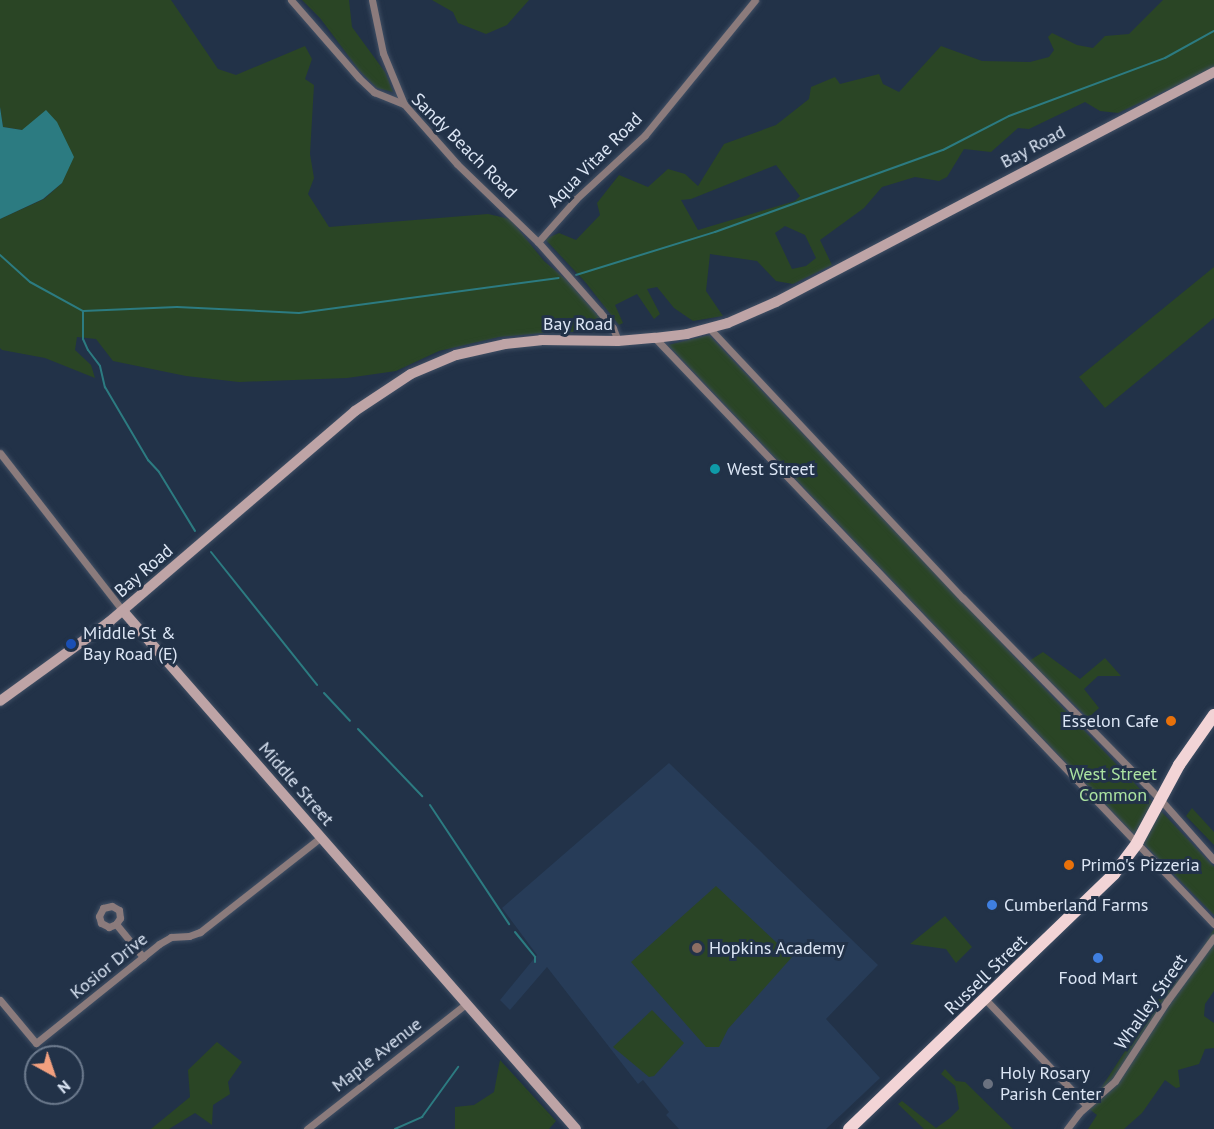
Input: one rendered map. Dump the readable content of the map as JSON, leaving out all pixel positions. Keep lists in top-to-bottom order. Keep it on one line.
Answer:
{"streets":{"highway":["Russell Street"],"main road":["Bay Road","Middle Street"],"street":["Sandy Beach Road","Aqua Vitae Road","Kosior Drive","Whalley Street","Maple Avenue"]},"crossings":[["Sandy Beach Road","Aqua Vitae Road"],["Bay Road","Middle Street"],["Middle Street","Kosior Drive"],["Middle Street","Maple Avenue"]],"parks":["West Street Common"],"places":["West Street","Middle St & Bay Road (E)","Esselon Cafe","Primo's Pizzeria","Cumberland Farms","Hopkins Academy","Food Mart","Holy Rosary Parish Center"],"north":"bottom right"}
